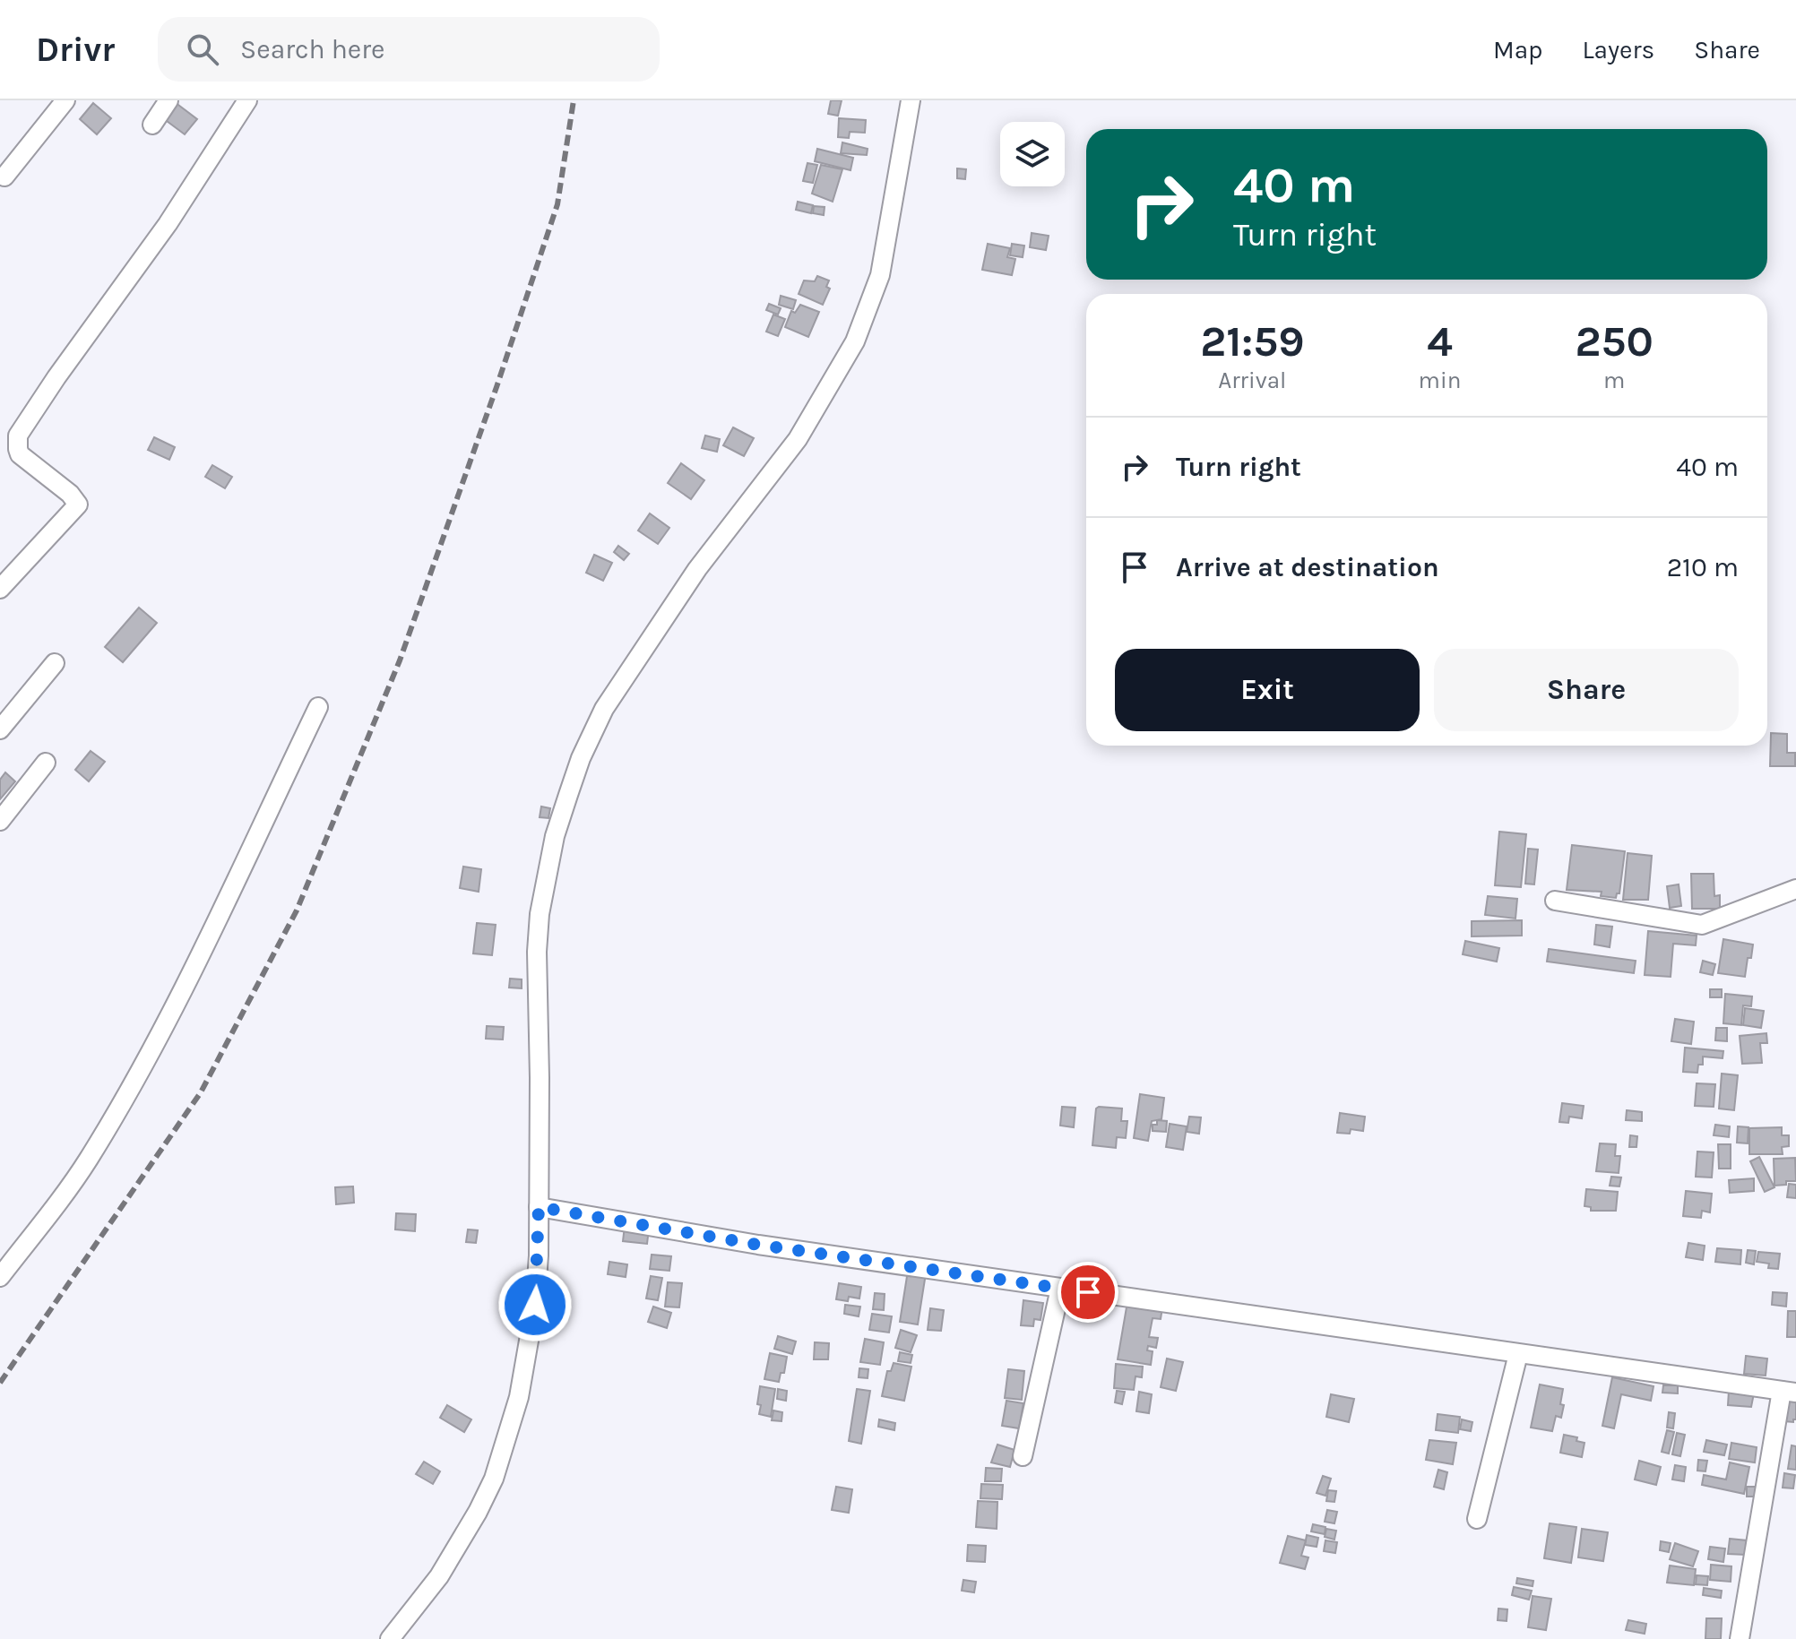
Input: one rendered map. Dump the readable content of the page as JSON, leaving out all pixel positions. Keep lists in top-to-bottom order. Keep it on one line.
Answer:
{"page":{"header":"Drivr","search":"Search here","nav":["Map","Layers","Share"],"turn":["40 m","Turn right"],"eta":["21:59","Arrival","4","min","250","m"],"list":[{"name":"Turn right","value":"40 m"},{"name":"Arrive at destination","value":"210 m"}],"buttons":["Exit","Share"]}}
